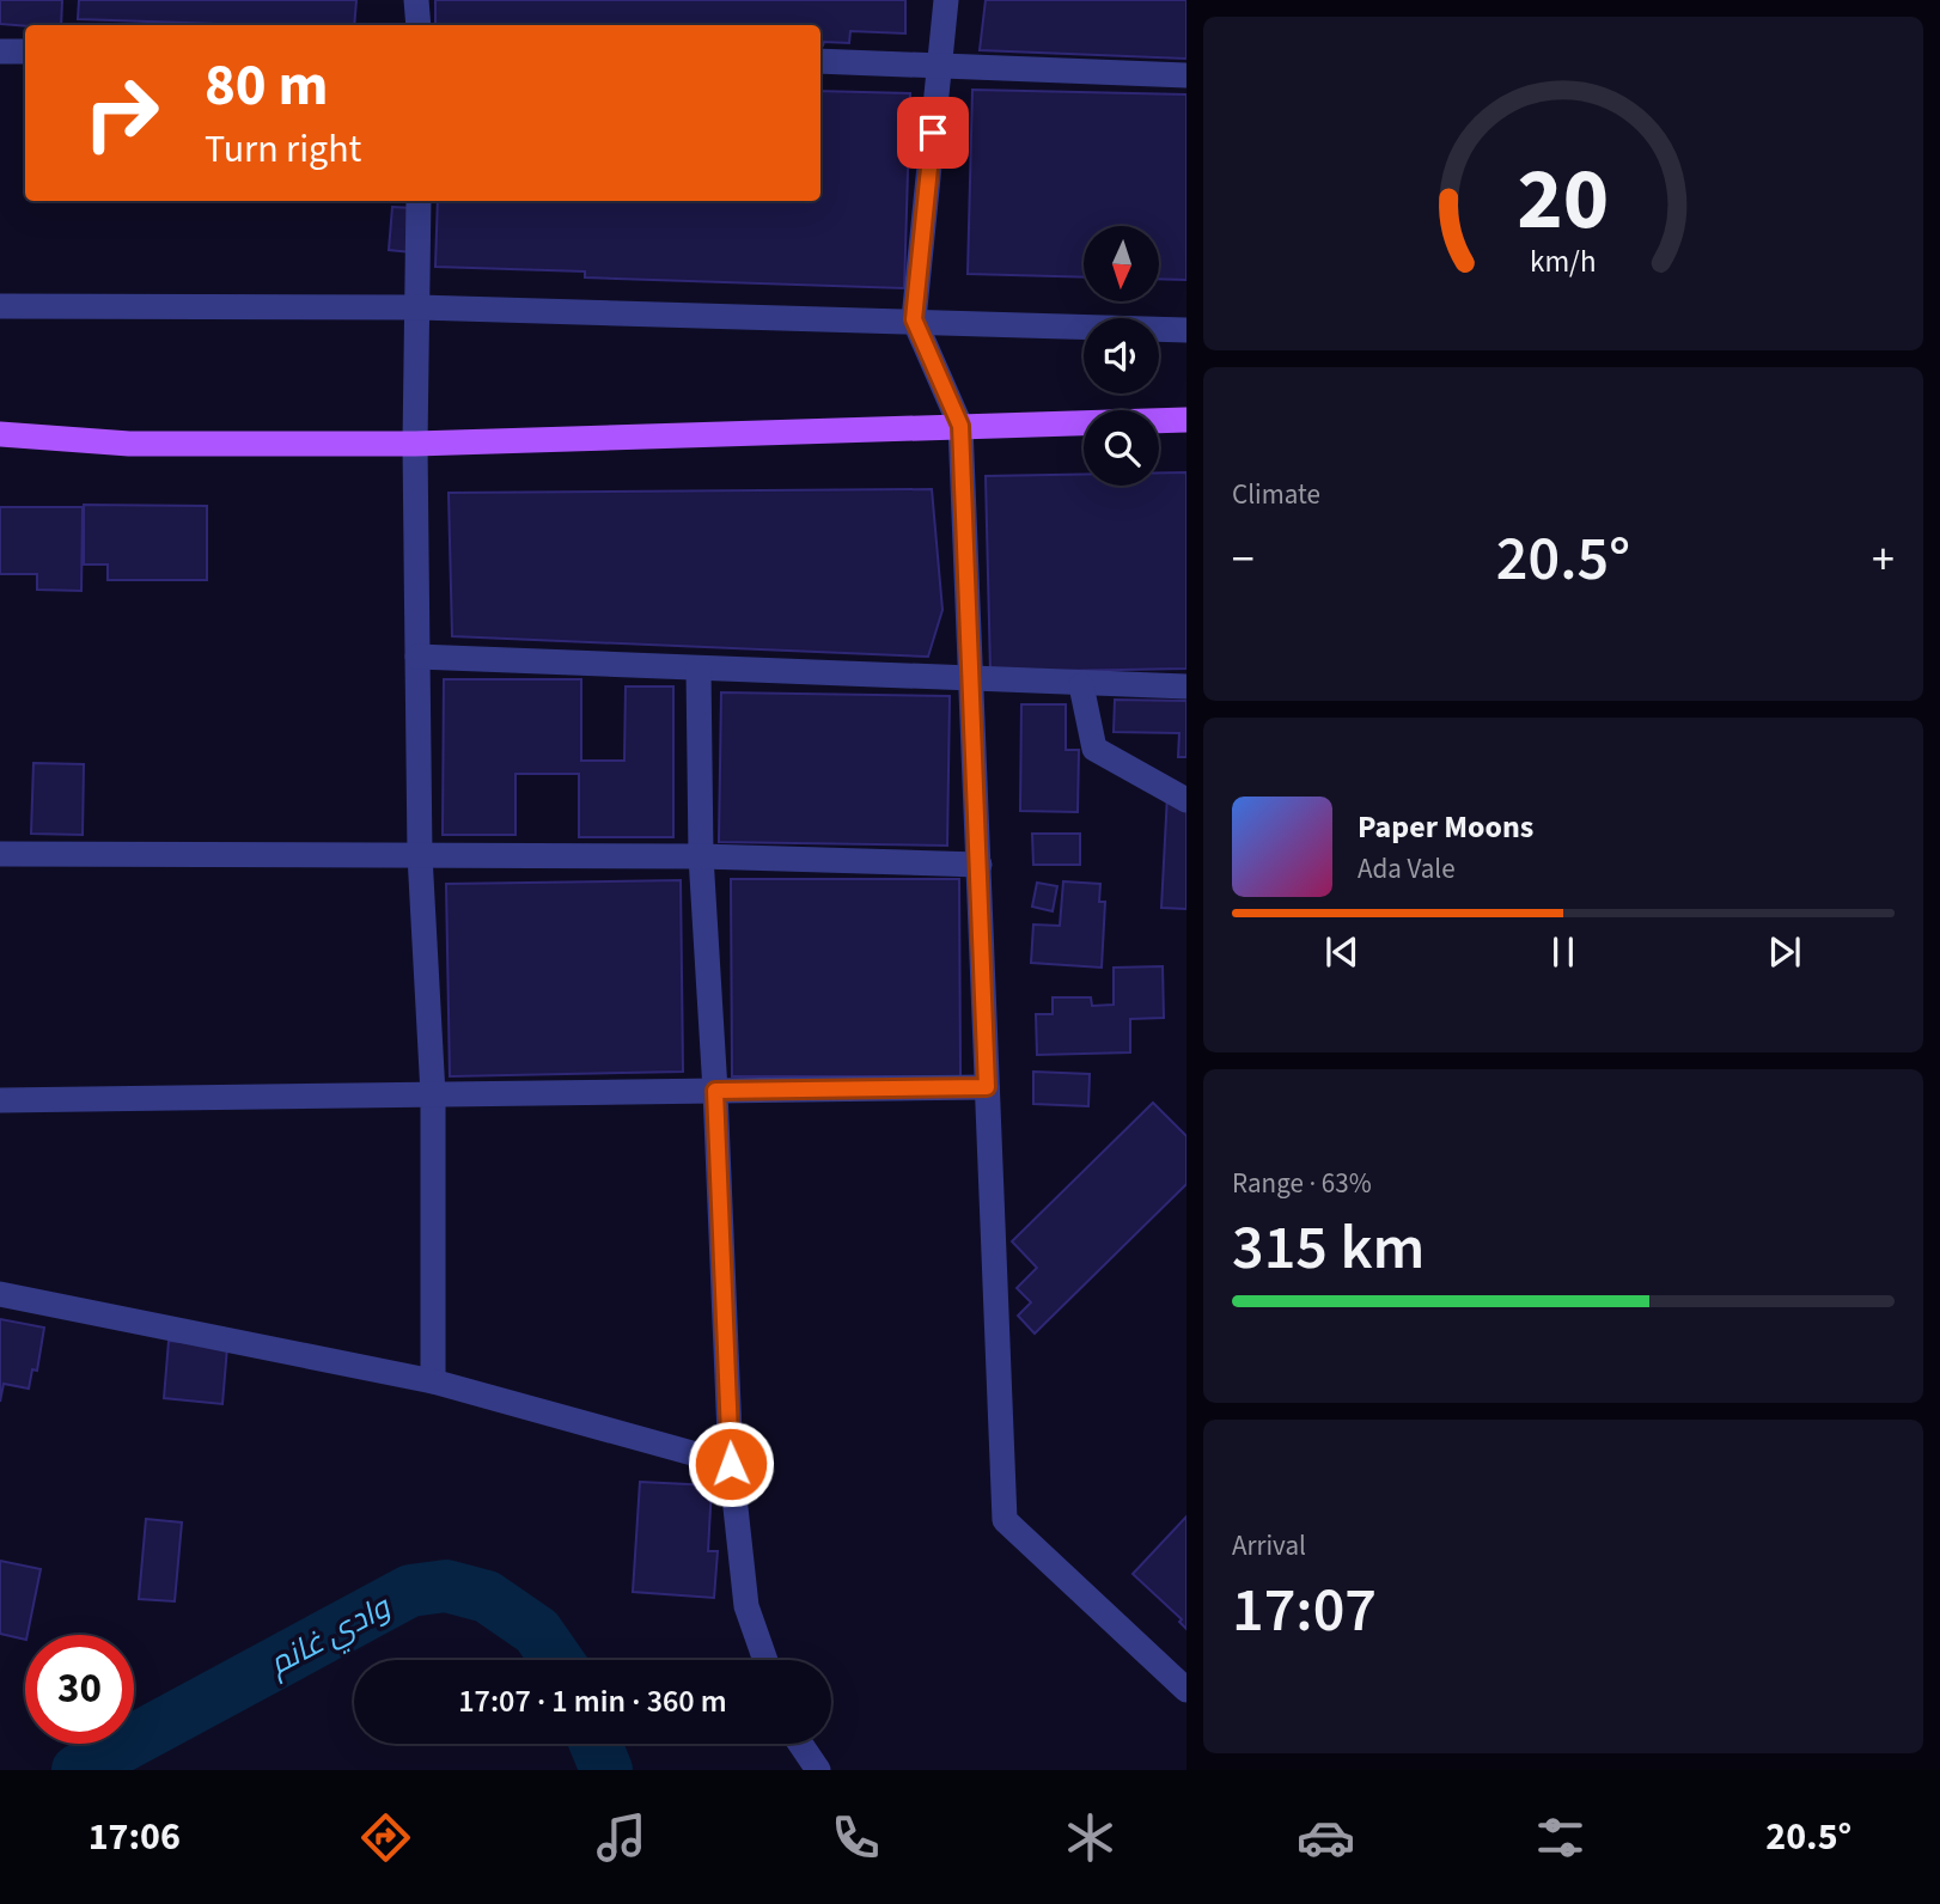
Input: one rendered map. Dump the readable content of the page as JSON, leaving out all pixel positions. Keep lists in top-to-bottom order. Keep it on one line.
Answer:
{"water":["وادي غانم"],"north":"bottom","page":{"turn":["80 m","Turn right"],"tile":["Climate",["Range · 63%","315 km"],["Arrival","17:07"]],"heat":["−","20.5°","+"],"song":["Paper Moons","Ada Vale"],"limit":"30","trip":"17:07 · 1 min · 360 m","tabs":["17:06","20.5°"],"gauge":["20","km/h"]}}
